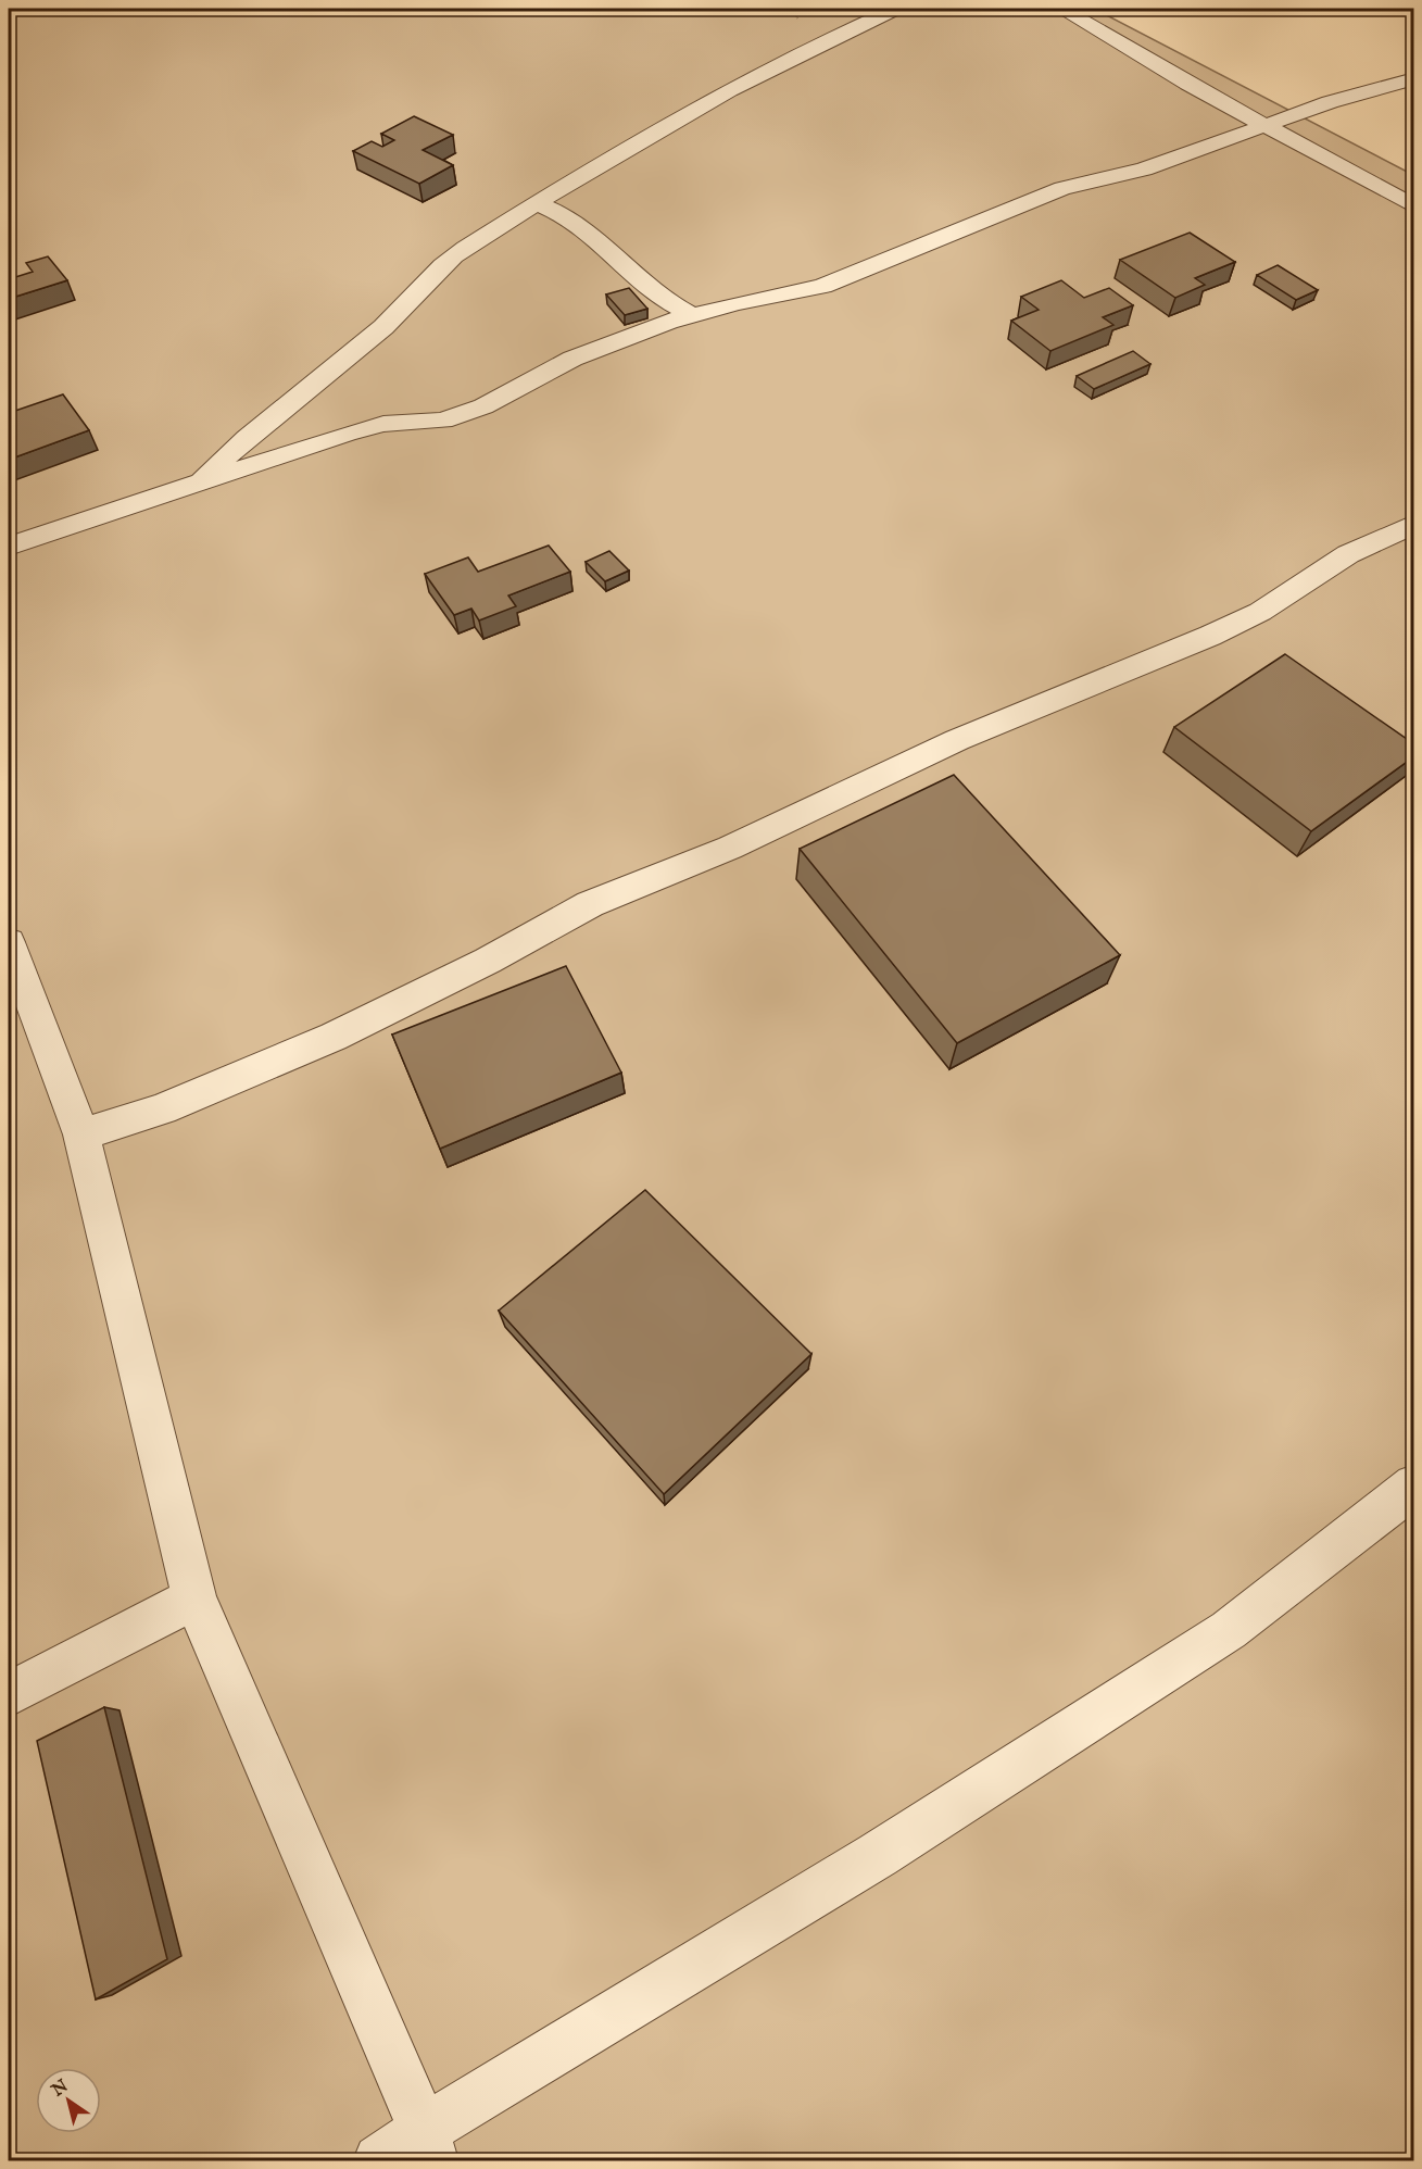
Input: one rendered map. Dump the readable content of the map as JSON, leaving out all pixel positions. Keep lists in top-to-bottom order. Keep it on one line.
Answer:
{"north":"top left"}
